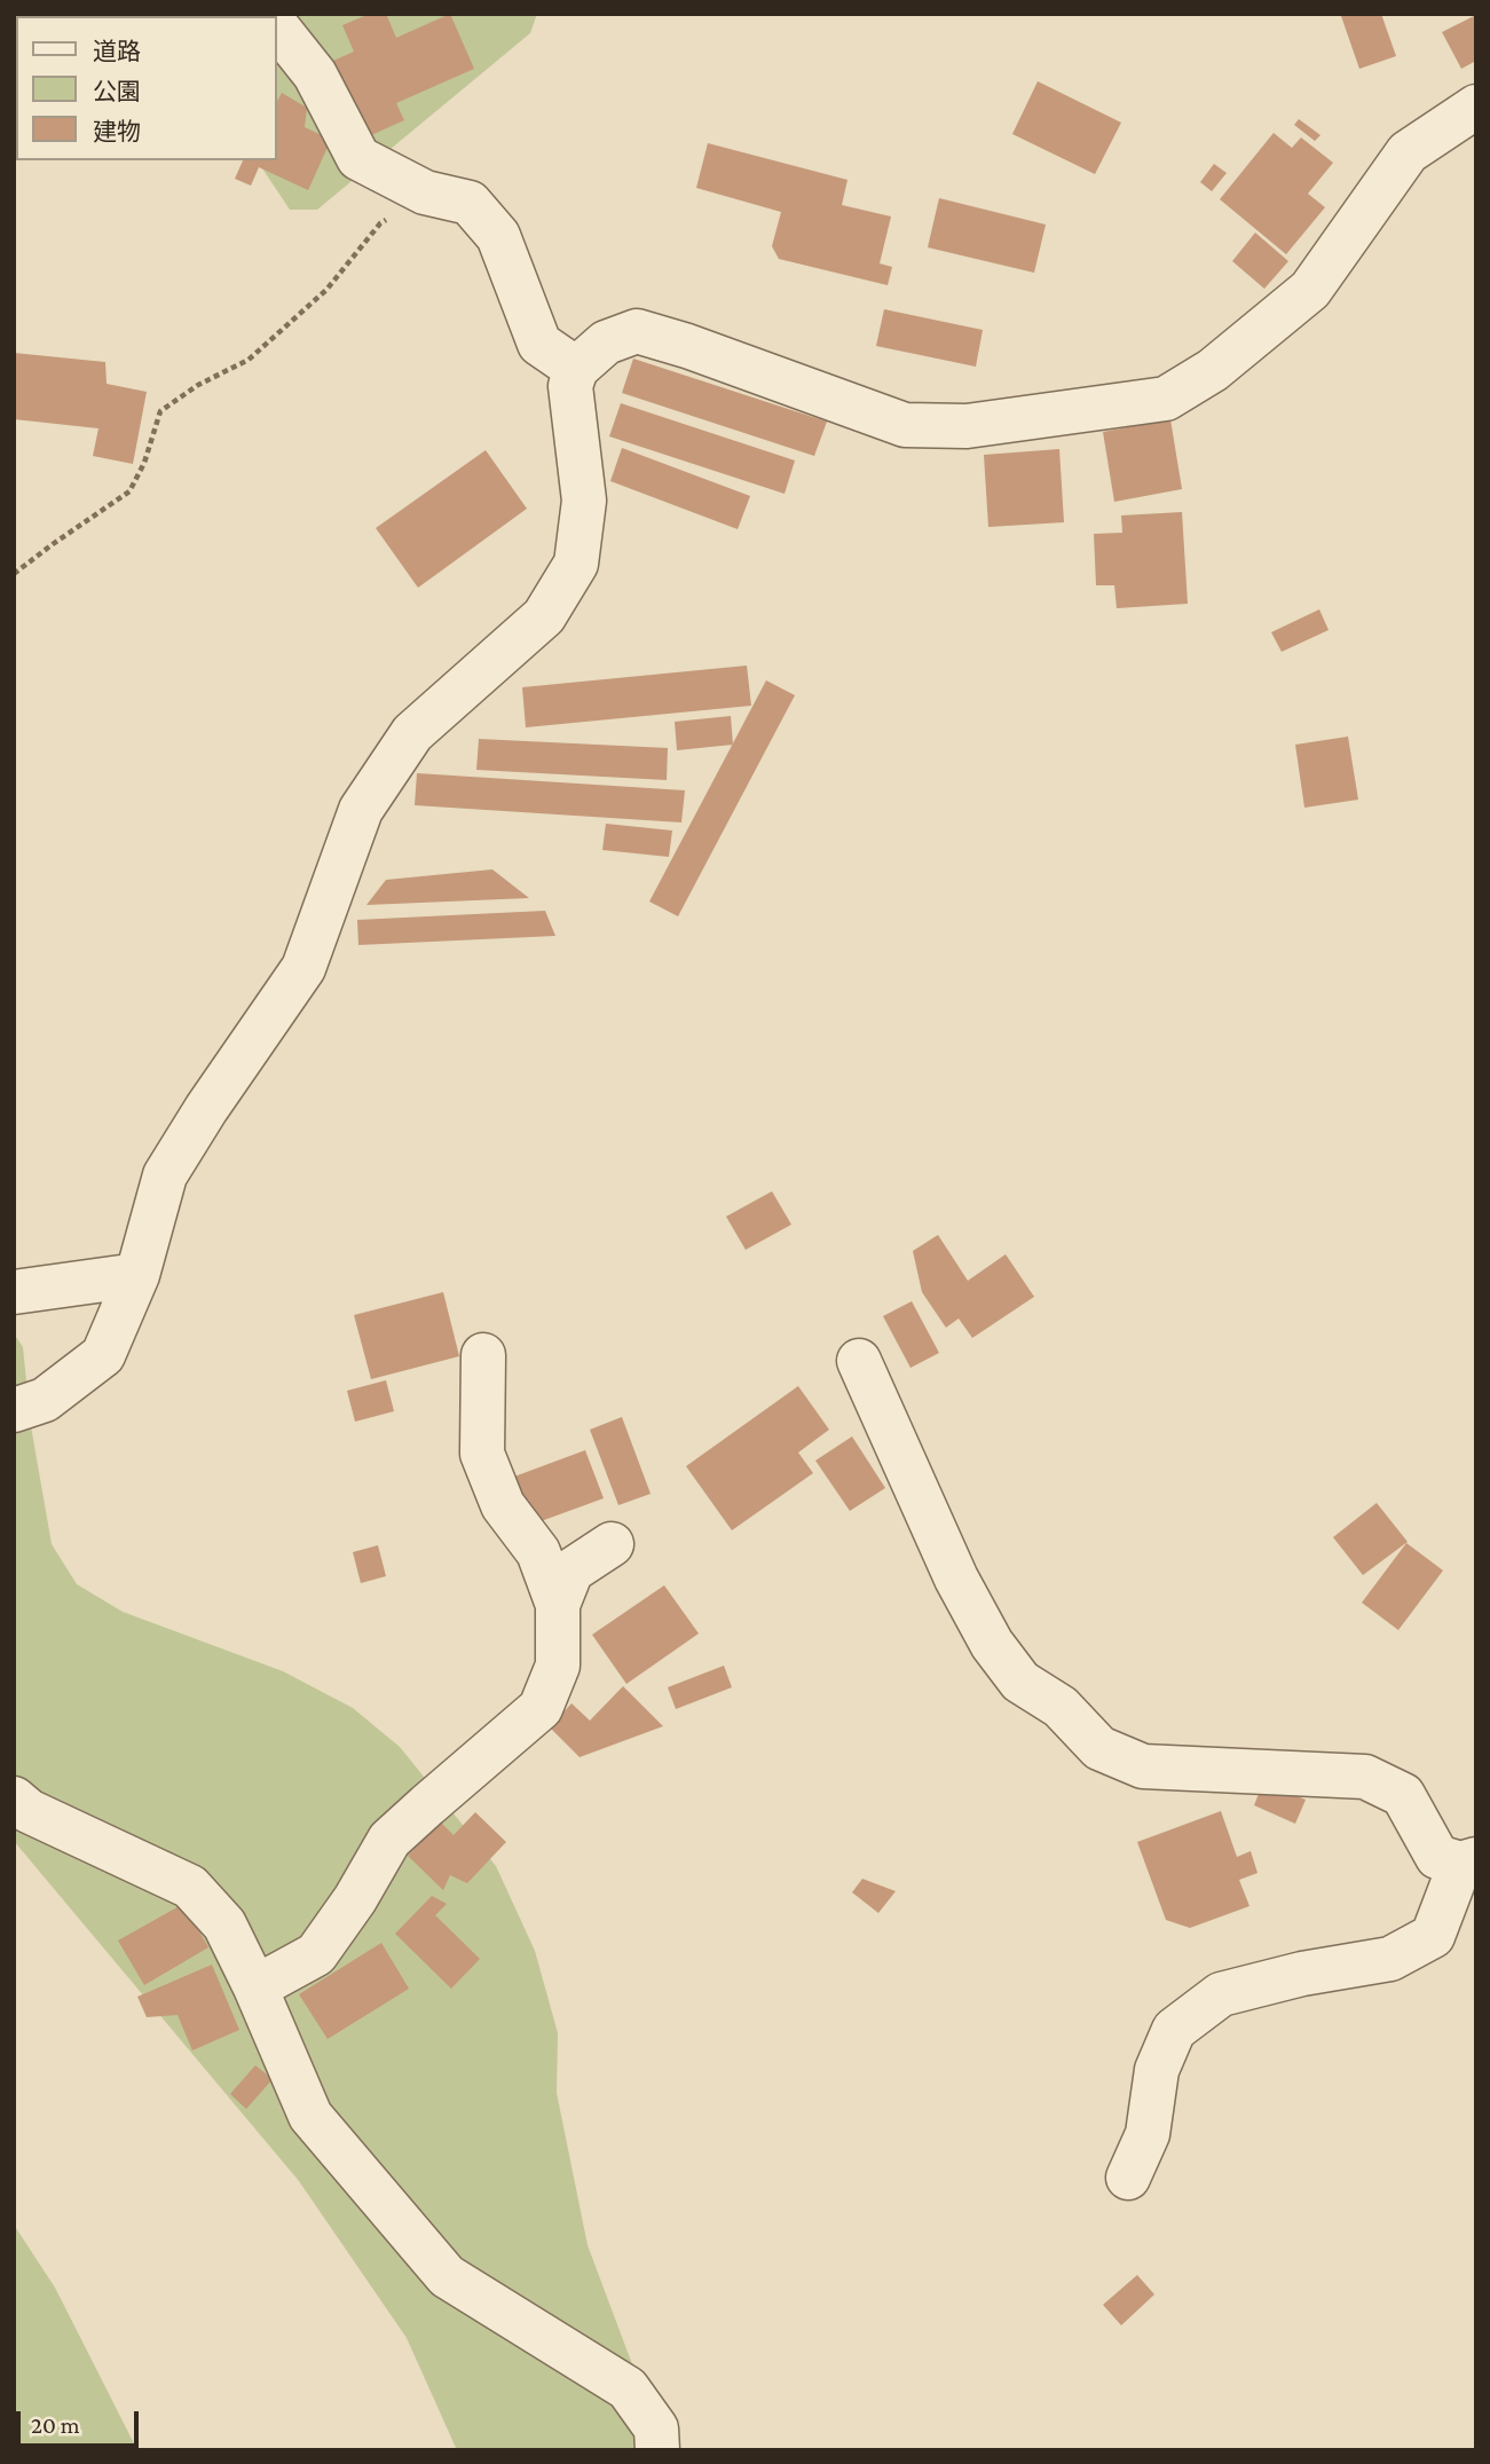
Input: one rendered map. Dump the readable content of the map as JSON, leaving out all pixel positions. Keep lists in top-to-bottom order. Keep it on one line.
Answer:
{"legend":["道路","公園","建物"],"scale_bar":"20 m"}
